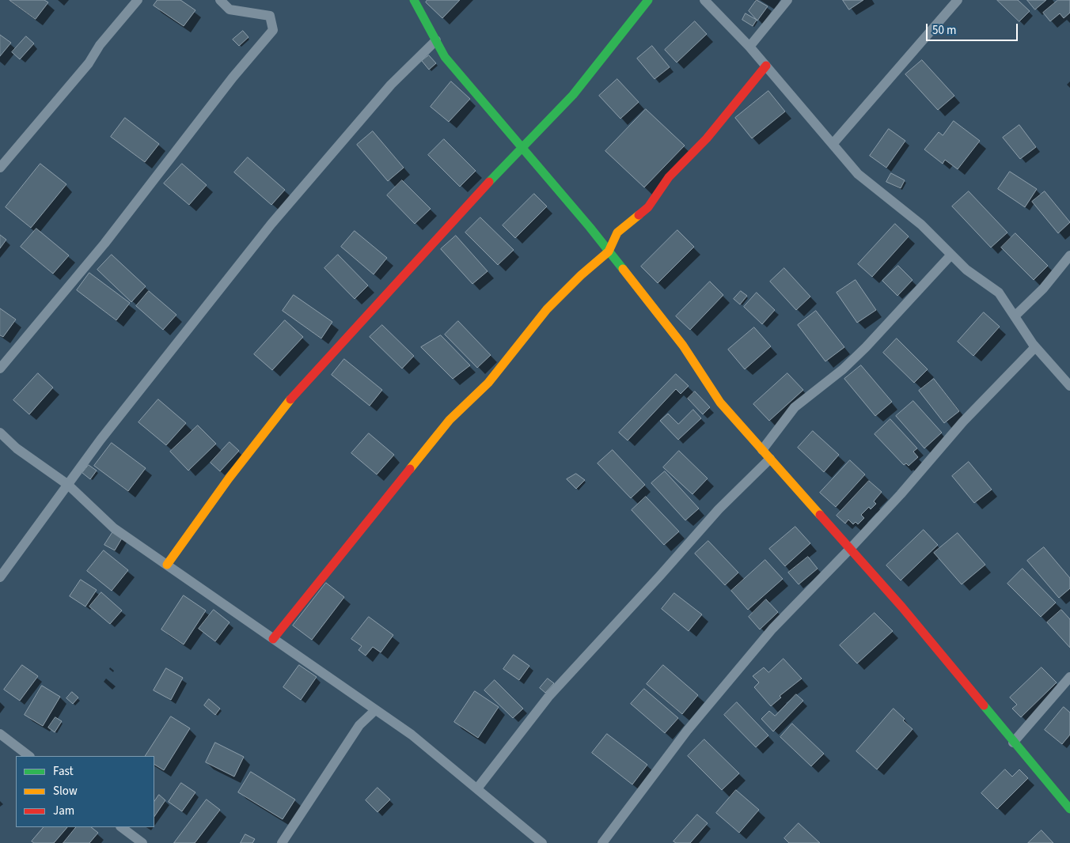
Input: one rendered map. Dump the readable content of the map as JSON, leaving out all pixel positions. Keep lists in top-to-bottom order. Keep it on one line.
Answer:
{"legend":["Fast","Slow","Jam"],"scale_bar":"50 m"}
